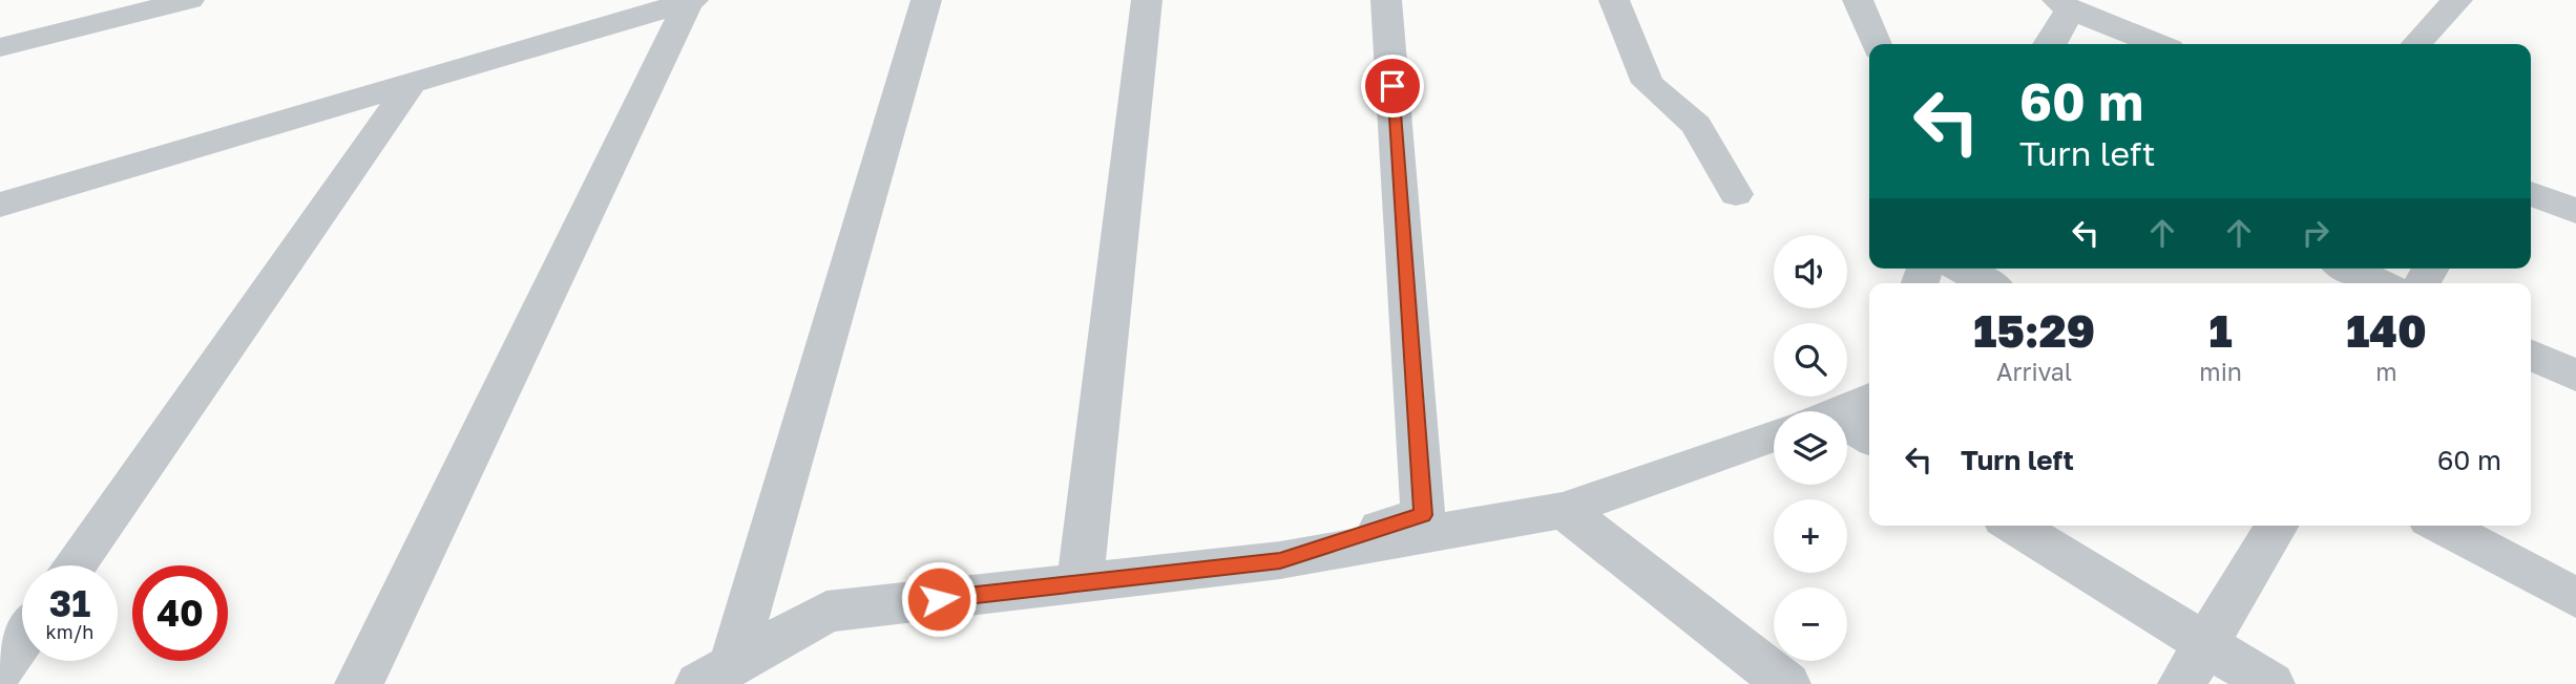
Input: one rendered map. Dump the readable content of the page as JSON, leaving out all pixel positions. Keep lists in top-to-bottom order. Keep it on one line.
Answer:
{"page":{"turn":["60 m","Turn left"],"map_buttons":["+","−"],"eta":["15:29","Arrival","1","min","140","m"],"list":[{"name":"Turn left","value":"60 m"}],"speed":"31 km/h","limit":"40"}}
